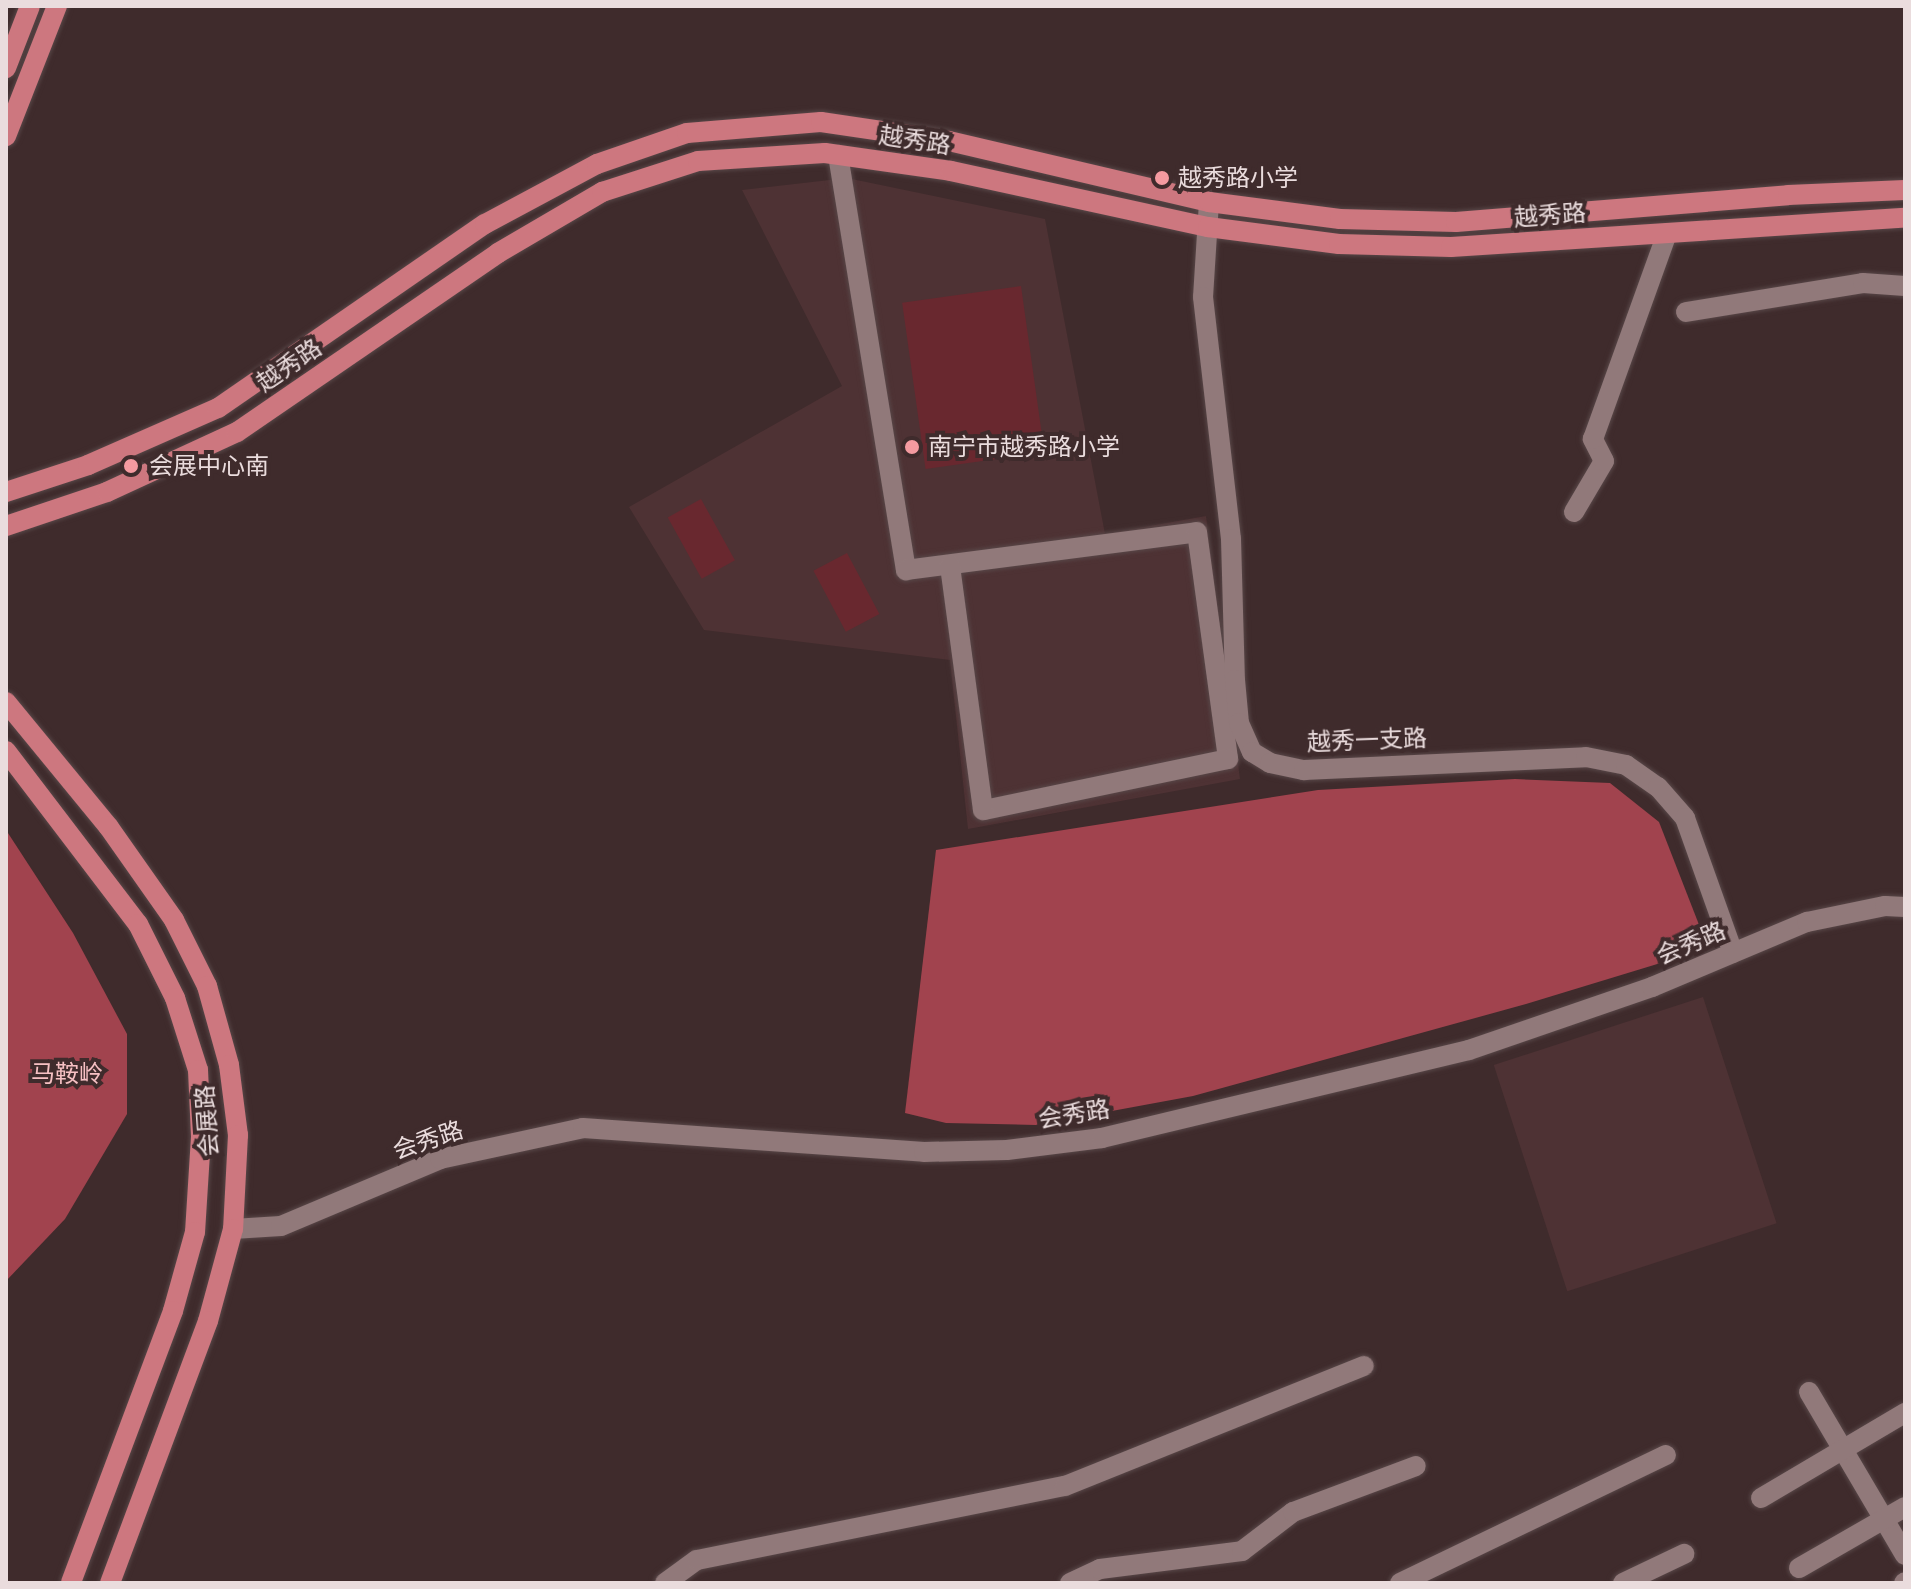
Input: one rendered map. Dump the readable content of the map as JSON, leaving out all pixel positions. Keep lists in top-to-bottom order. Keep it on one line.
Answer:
{"streets":{"main road":["越秀路","会展路"],"street":["越秀一支路","会秀路"]},"crossings":[["越秀路","越秀一支路"],["越秀一支路","会秀路"],["会秀路","会展路"]],"parks":["马鞍岭"],"places":["越秀路小学","南宁市越秀路小学","会展中心南"]}
